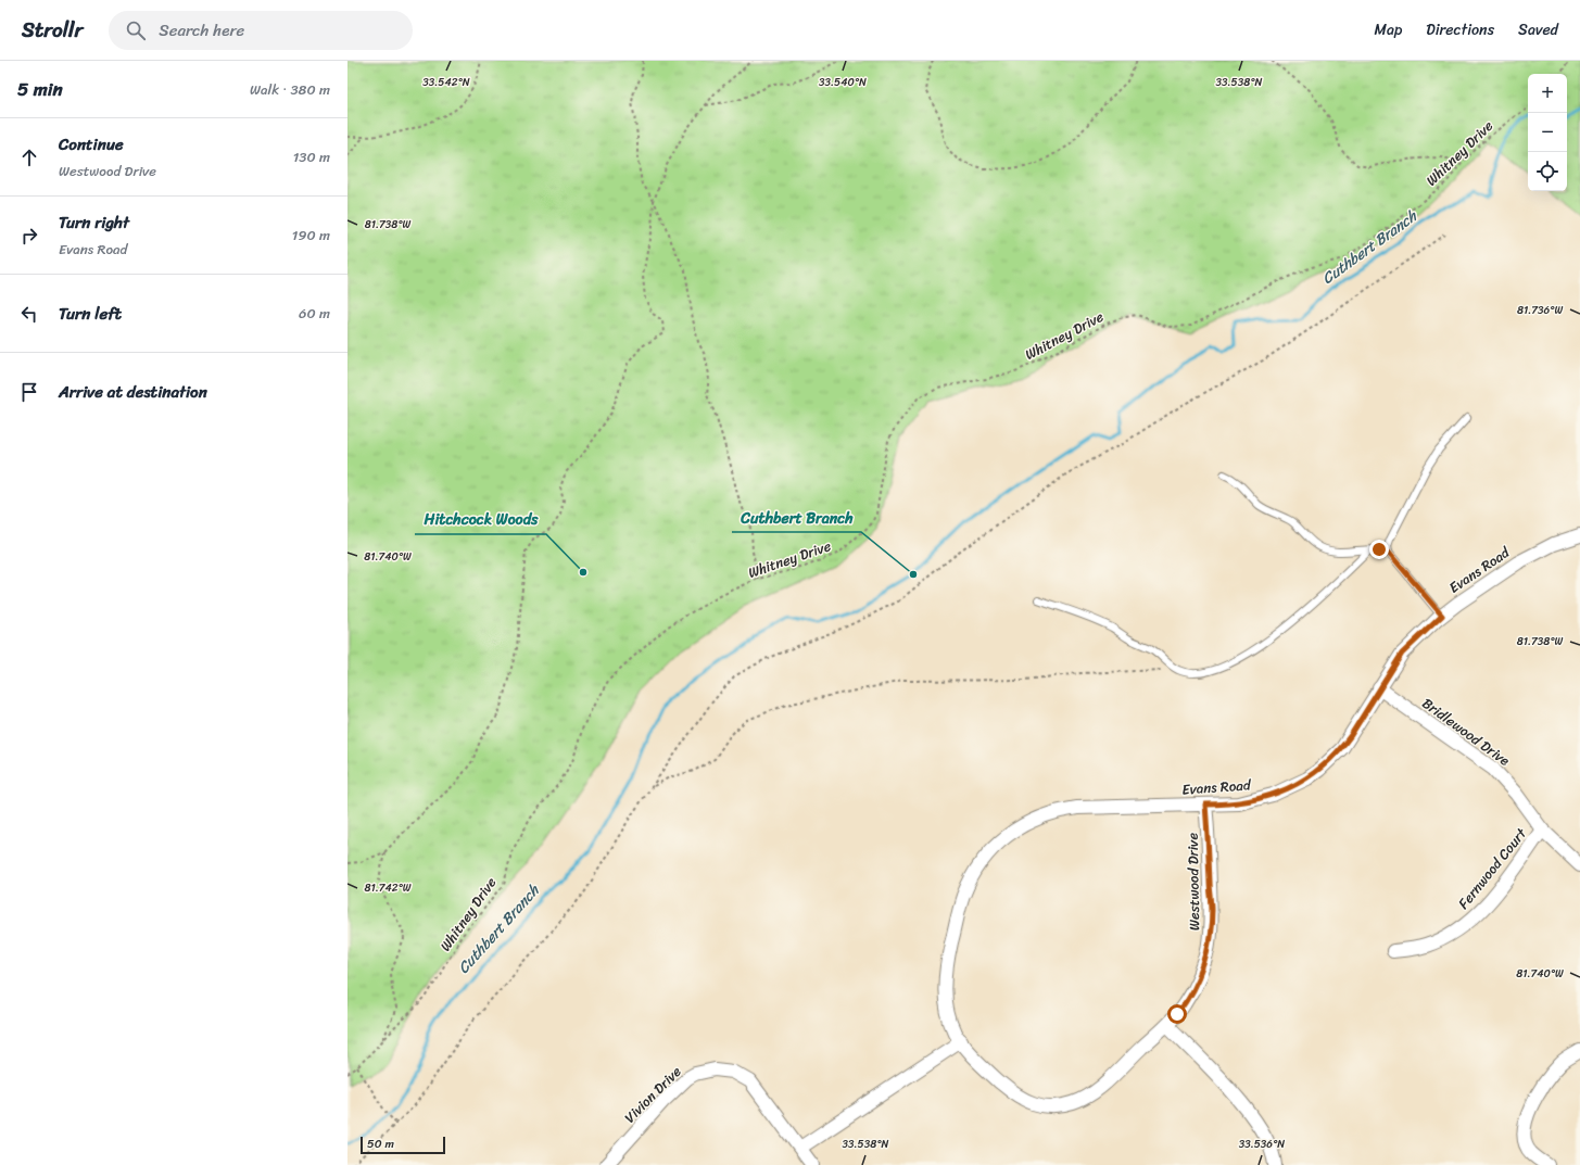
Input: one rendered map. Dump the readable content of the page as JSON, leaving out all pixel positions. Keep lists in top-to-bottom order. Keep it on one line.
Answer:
{"streets":{"street":["Evans Road","Bridlewood Drive","Fernwood Court","Westwood Drive","Vivion Drive"],"path":["Whitney Drive"]},"crossings":[["Evans Road","Bridlewood Drive"],["Evans Road","Westwood Drive"],["Bridlewood Drive","Fernwood Court"]],"water":["Cuthbert Branch"],"places":["Hitchcock Woods","Cuthbert Branch"],"scale_bar":"50 m","page":{"header":"Strollr","search":"Search here","nav":["Map","Directions","Saved"],"heading":["5 min","Walk · 380 m"],"map_buttons":["+","−"],"list":[["Continue","Westwood Drive","130 m"],["Turn right","Evans Road","190 m"],["Turn left","60 m"],"Arrive at destination"],"scale":"50 m"},"coordinates":["33.542°N","33.540°N","33.538°N","81.738°W","81.736°W","81.740°W","81.742°W","33.536°N"]}
